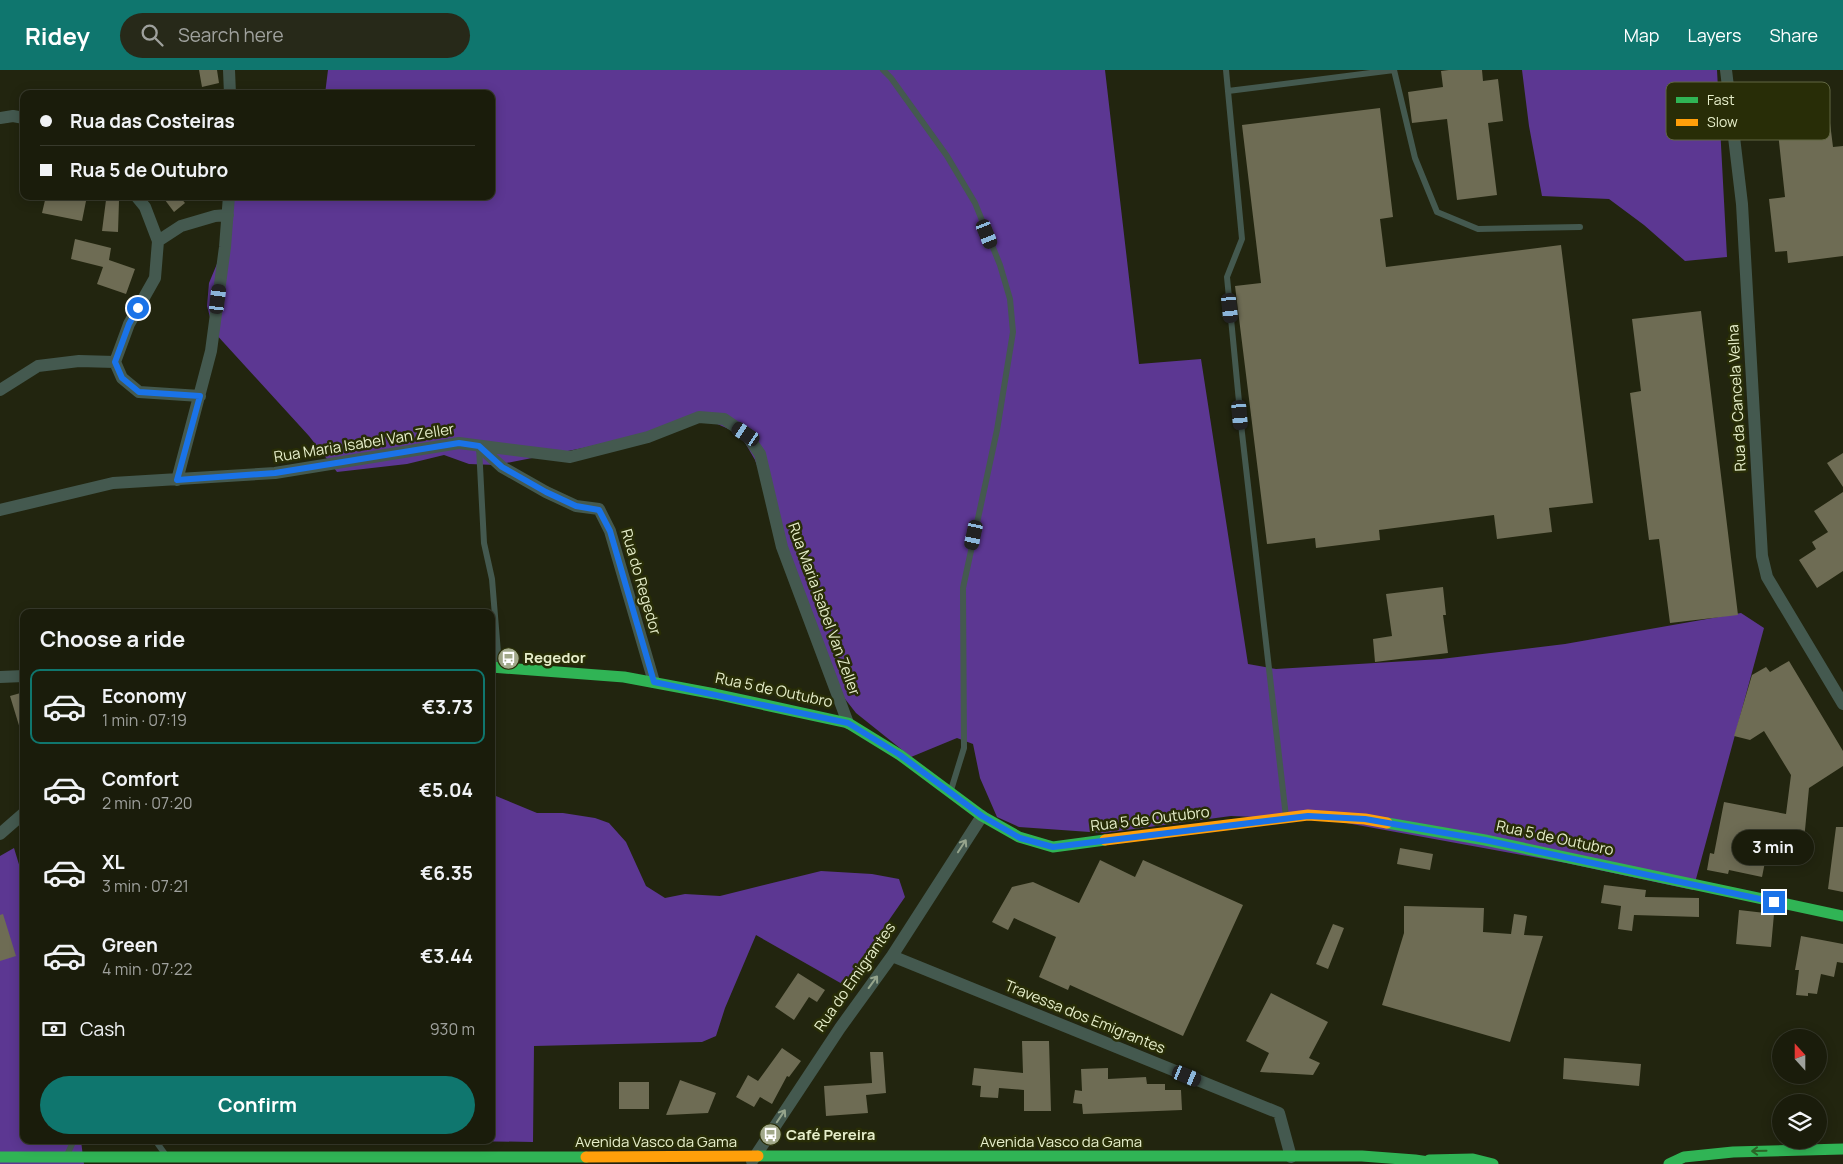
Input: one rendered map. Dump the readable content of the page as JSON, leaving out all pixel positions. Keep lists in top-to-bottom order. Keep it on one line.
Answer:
{"streets":{"main road":["Rua 5 de Outubro","Avenida Vasco da Gama"],"street":["Rua da Cancela Velha","Rua Maria Isabel Van Zeller","Rua do Regedor","Rua do Emigrantes","Travessa dos Emigrantes"]},"crossings":[["Rua Maria Isabel Van Zeller","Rua do Regedor"],["Rua Maria Isabel Van Zeller","Rua 5 de Outubro"],["Rua do Regedor","Rua 5 de Outubro"],["Rua 5 de Outubro","Rua do Emigrantes"],["Rua do Emigrantes","Travessa dos Emigrantes"],["Rua do Emigrantes","Avenida Vasco da Gama"],["Travessa dos Emigrantes","Avenida Vasco da Gama"]],"one_way":["Rua do Emigrantes"],"places":{"bus stop":["Regedor","Café Pereira"]},"legend":["Fast","Slow"],"north":"top","page":{"header":"Ridey","search":"Search here","nav":["Map","Layers","Share"],"banner":["Rua das Costeiras","Rua 5 de Outubro"],"heading":"Choose a ride","list":[{"name":"Economy","note":"1 min · 07:19","value":"€3.73"},{"name":"Comfort","note":"2 min · 07:20","value":"€5.04"},{"name":"XL","note":"3 min · 07:21","value":"€6.35"},{"name":"Green","note":"4 min · 07:22","value":"€3.44"}],"bubble":"3 min","pay":["Cash","930 m"],"buttons":"Confirm"}}
